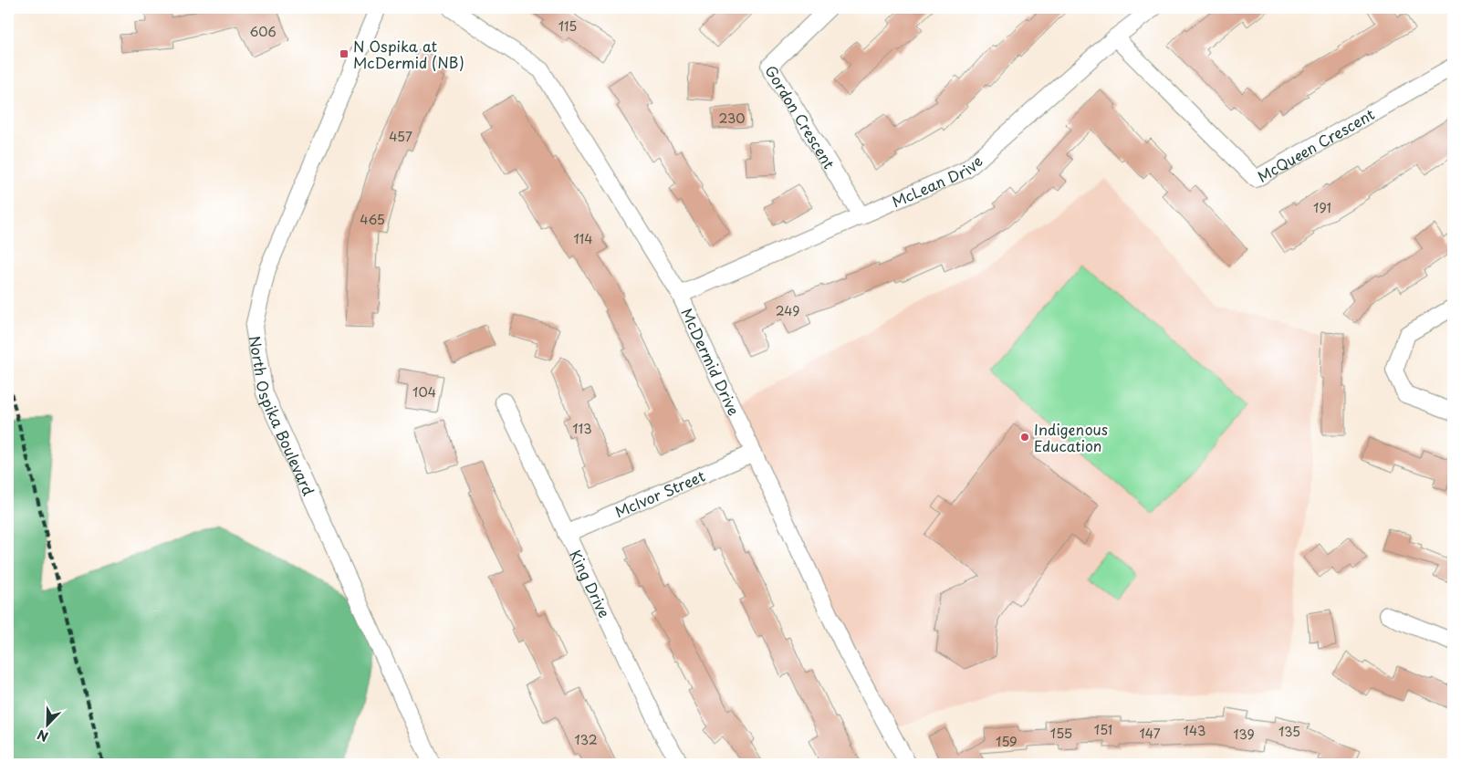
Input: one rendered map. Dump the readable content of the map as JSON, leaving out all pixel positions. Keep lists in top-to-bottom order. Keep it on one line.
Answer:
{"streets":{"street":["Gordon Crescent","McQueen Crescent","McLean Drive","McDermid Drive","North Ospika Boulevard","McIvor Street","King Drive"]},"crossings":[["Gordon Crescent","McLean Drive"],["McQueen Crescent","McLean Drive"],["McLean Drive","McDermid Drive"],["McDermid Drive","McIvor Street"],["McIvor Street","King Drive"]],"places":{"transit":["N Ospika at McDermid (NB)"],"other":["Indigenous Education"]},"house_numbers":["115","606","230","457","191","465","114","249","104","113","151","143","135","155","147","139","132","159"],"north":"bottom left"}
